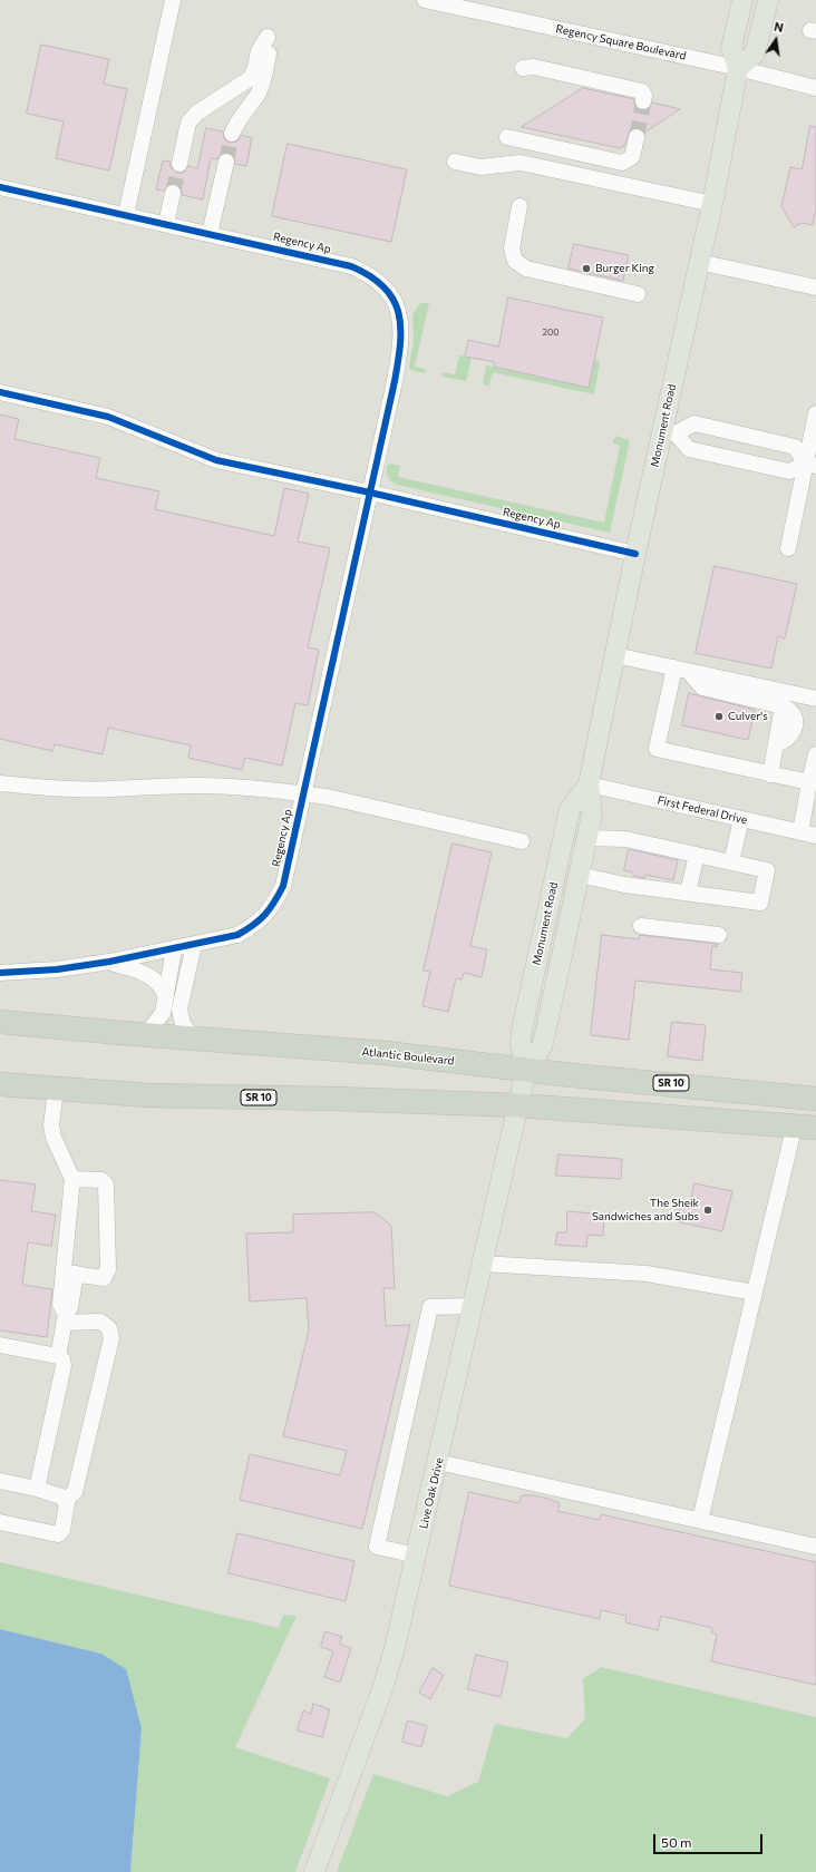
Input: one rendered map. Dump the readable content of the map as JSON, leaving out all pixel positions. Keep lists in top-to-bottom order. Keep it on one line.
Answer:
{"streets":{"highway":["Atlantic Boulevard","SR 10"],"main road":["Monument Road","Live Oak Drive"],"street":["Regency Square Boulevard","Regency Ap","First Federal Drive"]},"crossings":[["Regency Square Boulevard","Monument Road"],["Regency Ap","Monument Road"],["Monument Road","First Federal Drive"],["Monument Road","Atlantic Boulevard"],["Monument Road","SR 10"],["Monument Road","Live Oak Drive"],["SR 10","Live Oak Drive"]],"places":["Burger King","Culver's","The Sheik Sandwiches and Subs"],"house_numbers":["200"],"scale_bar":"50 m","north":"top"}
